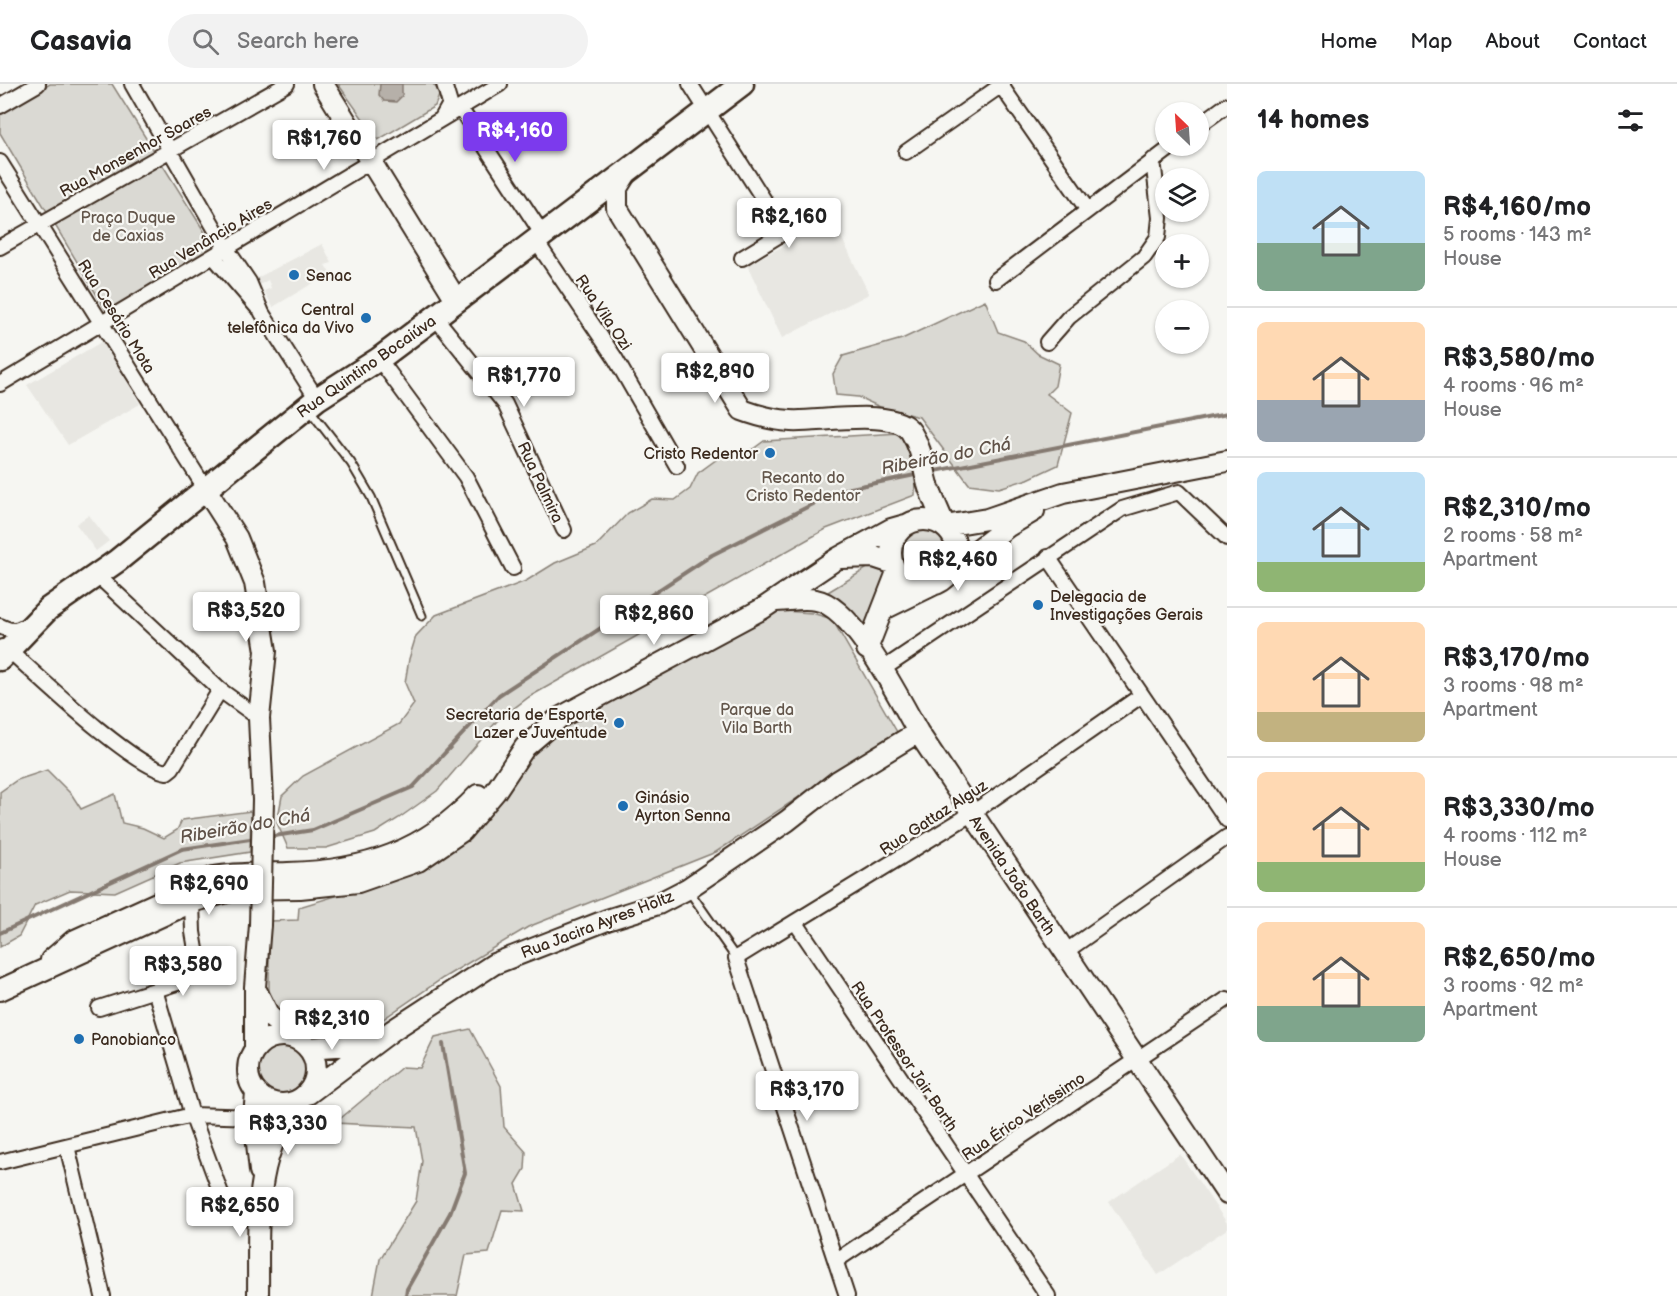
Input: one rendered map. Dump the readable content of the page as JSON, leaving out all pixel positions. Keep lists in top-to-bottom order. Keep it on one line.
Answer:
{"streets":{"main road":["Rua Quintino Bocaiúva","Avenida João Barth","Rua Jacira Ayres Holtz"],"street":["Rua Monsenhor Soares","Rua Venâncio Aires","Rua Vila Ozi","Rua Cesário Mota","Rua Palmira","Rua Gattaz Alguz","Rua Professor Jair Barth","Rua Érico Veríssimo"]},"crossings":[["Rua Monsenhor Soares","Rua Cesário Mota"],["Rua Venâncio Aires","Rua Vila Ozi"],["Rua Venâncio Aires","Rua Cesário Mota"],["Rua Vila Ozi","Rua Quintino Bocaiúva"],["Rua Cesário Mota","Rua Quintino Bocaiúva"],["Rua Quintino Bocaiúva","Rua Palmira"],["Rua Gattaz Alguz","Avenida João Barth"],["Rua Gattaz Alguz","Rua Professor Jair Barth"],["Avenida João Barth","Rua Jacira Ayres Holtz"],["Avenida João Barth","Rua Érico Veríssimo"],["Rua Professor Jair Barth","Rua Érico Veríssimo"]],"water":["Ribeirão do Chá"],"parks":["Praça Duque de Caxias","Recanto do Cristo Redentor","Parque da Vila Barth"],"places":["Senac","Central telefônica da Vivo","Cristo Redentor","Delegacia de Investigações Gerais","Secretaria de Esporte, Lazer e Juventude","Ginásio Ayrton Senna","Panobianco"],"north":"top left","page":{"header":"Casavia","search":"Search here","nav":["Home","Map","About","Contact"],"heading":"14 homes","map_buttons":["+","−"],"price":["R$4,160","R$1,760","R$2,160","R$2,890","R$1,770","R$2,460","R$3,520","R$2,860","R$2,690","R$3,580","R$2,310","R$3,170","R$3,330","R$2,650"],"list":[{"name":"R$4,160/mo","note":"5 rooms · 143 m² · House"},{"name":"R$3,580/mo","note":"4 rooms · 96 m² · House"},{"name":"R$2,310/mo","note":"2 rooms · 58 m² · Apartment"},{"name":"R$3,170/mo","note":"3 rooms · 98 m² · Apartment"},{"name":"R$3,330/mo","note":"4 rooms · 112 m² · House"},{"name":"R$2,650/mo","note":"3 rooms · 92 m² · Apartment"}]}}
